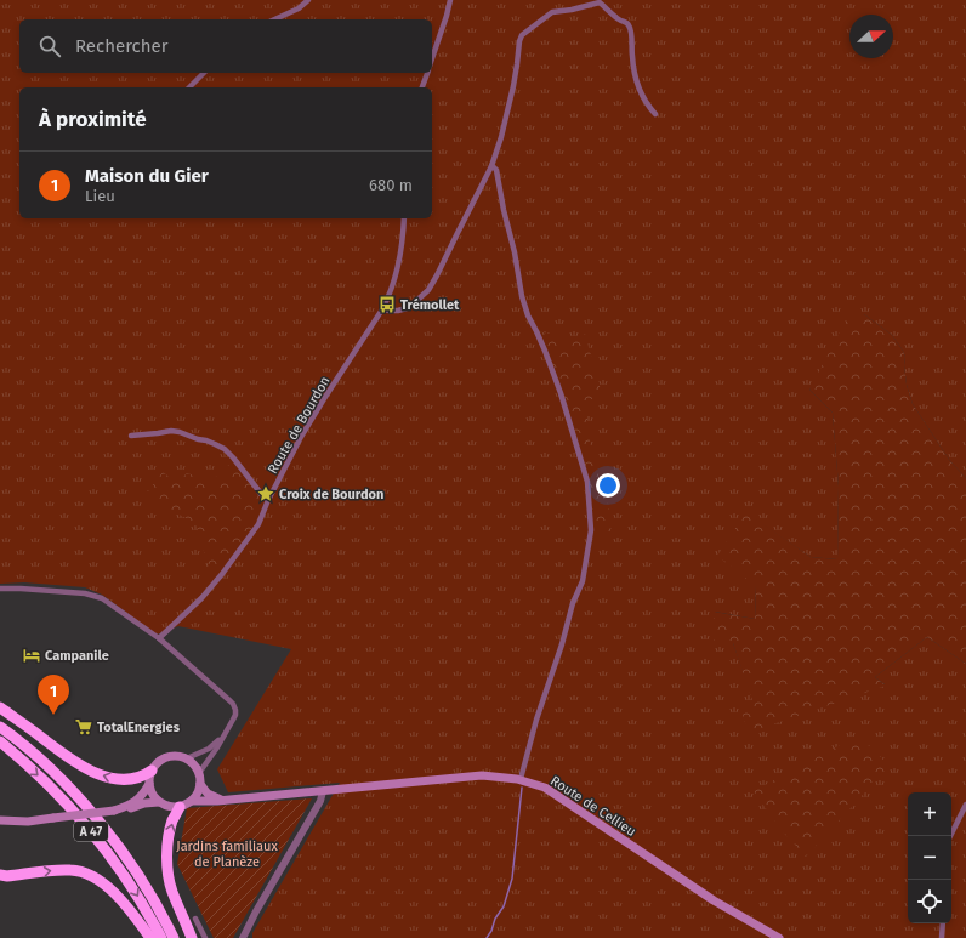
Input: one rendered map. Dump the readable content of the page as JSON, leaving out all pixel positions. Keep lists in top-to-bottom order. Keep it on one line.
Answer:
{"streets":{"highway":["A 47"],"main road":["Route de Cellieu"],"street":["Route de Bourdon"]},"parks":["Jardins familiaux de Planèze"],"places":{"bus stop":["Trémollet"],"place":["Croix de Bourdon"],"hotel":["Campanile"],"supermarket":["TotalEnergies"]},"north":"right","page":{"search":"Rechercher","heading":"À proximité","list":[{"mark":"1","name":"Maison du Gier","note":"Lieu","value":"680 m"}],"pins":"1","map_buttons":["+","−"]}}
